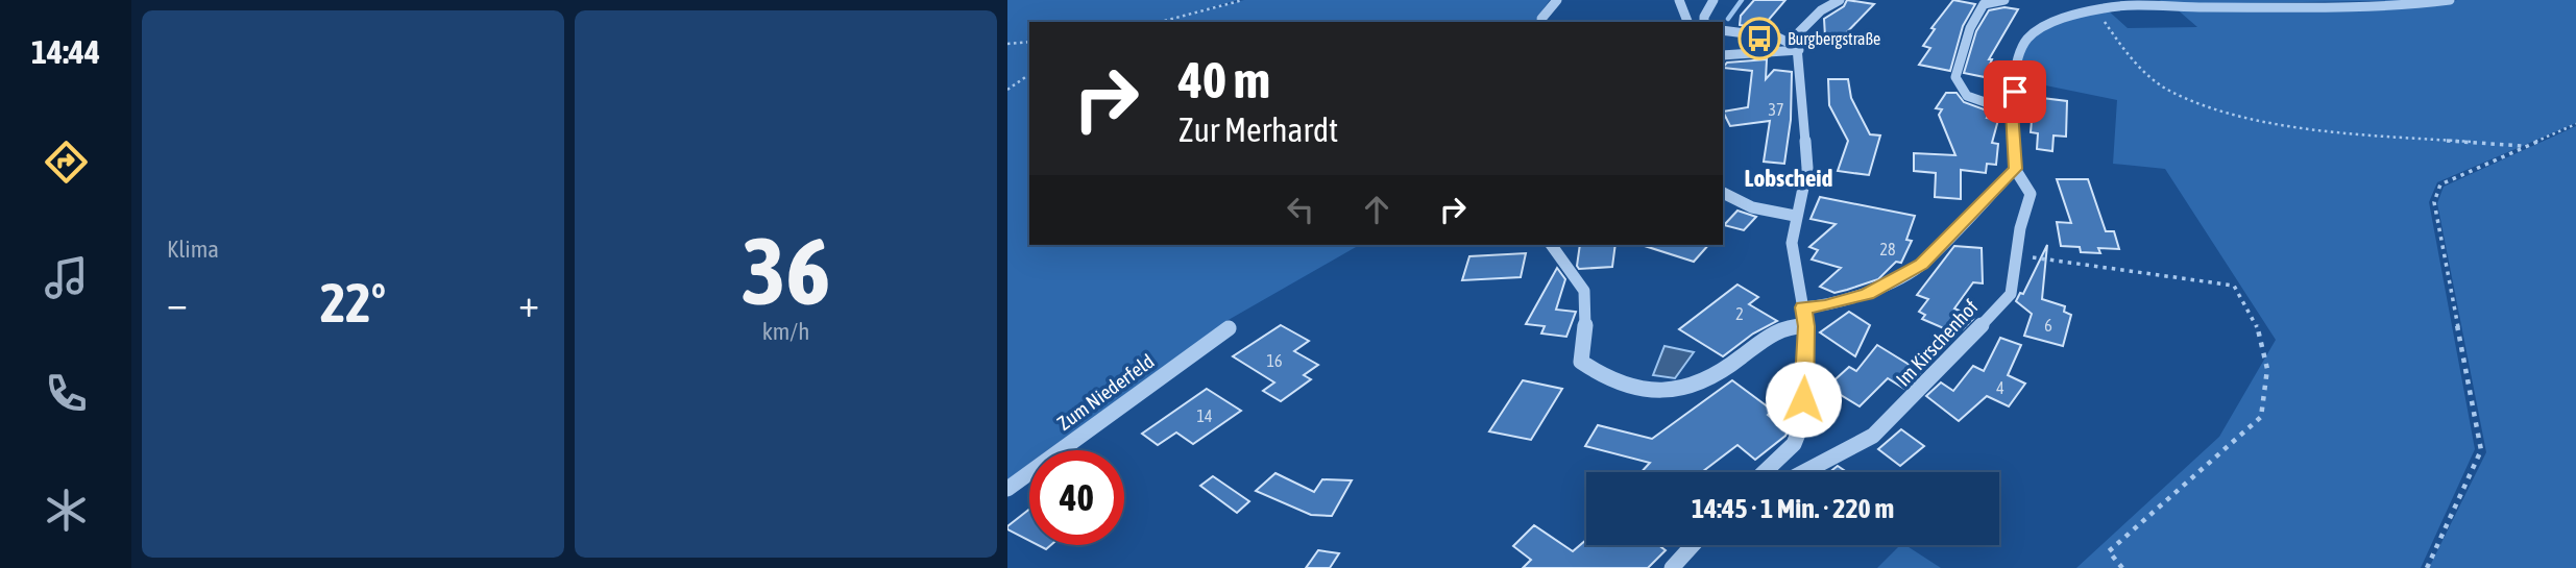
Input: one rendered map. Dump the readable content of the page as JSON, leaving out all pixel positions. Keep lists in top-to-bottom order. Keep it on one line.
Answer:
{"streets":{"street":["Im Kirschenhof","Zum Niederfeld"]},"districts":["Lobscheid"],"places":{"bus stop":["Burgbergstraße"]},"house_numbers":["37","28","2","6","16","4","14"],"page":{"tabs":"14:44","tile":["Klima",["36","km/h"]],"turn":["40 m","Zur Merhardt"],"heat":["−","22°","+"],"limit":"40","trip":"14:45 · 1 Min. · 220 m"}}
